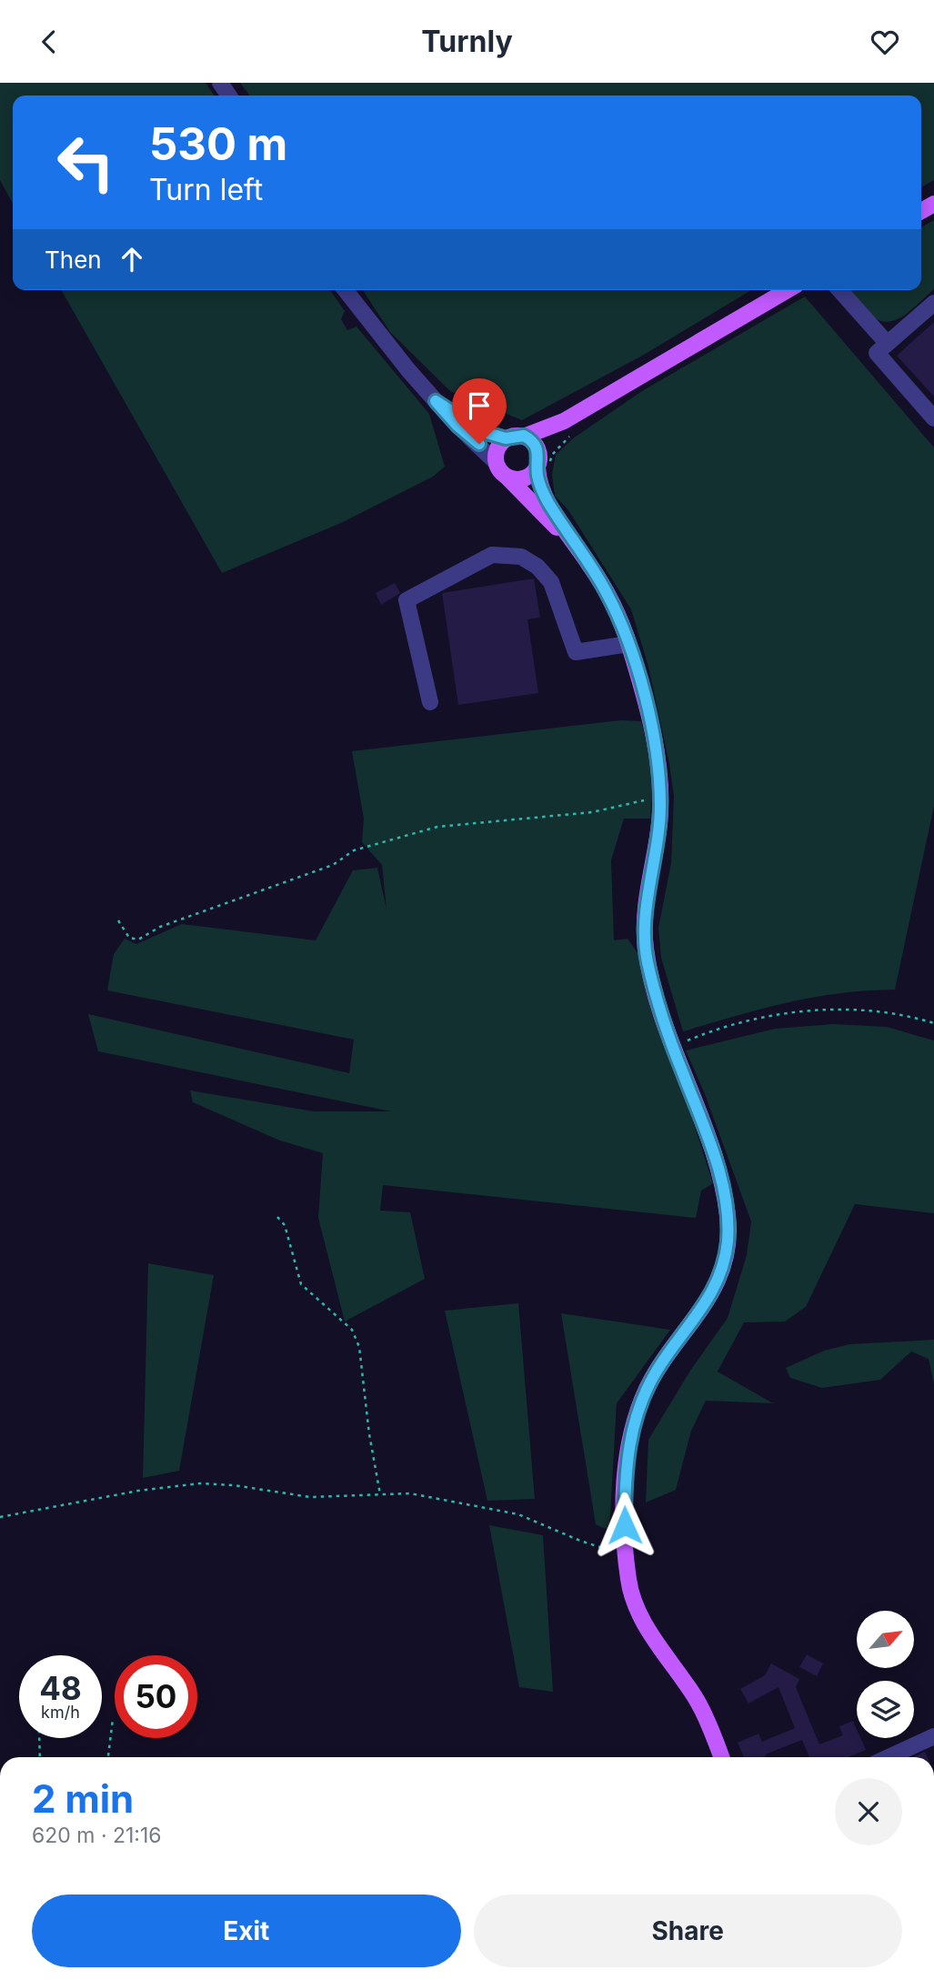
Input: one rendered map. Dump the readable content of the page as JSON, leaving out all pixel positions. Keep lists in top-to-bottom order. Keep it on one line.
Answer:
{"north":"top right","page":{"header":"Turnly","turn":["530 m","Turn left"],"then":"Then","speed":"48 km/h","limit":"50","heading":["2 min","620 m · 21:16"],"buttons":["Exit","Share"]}}
